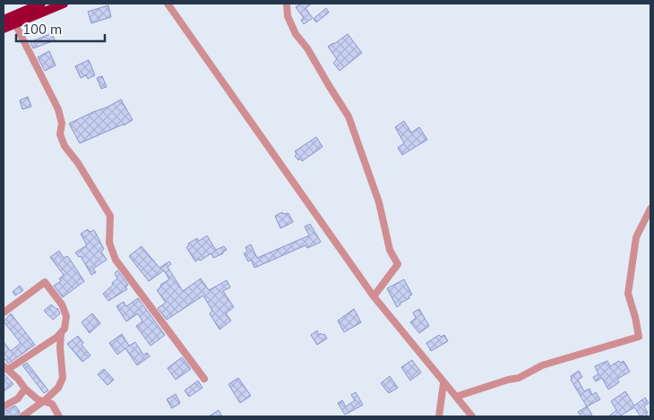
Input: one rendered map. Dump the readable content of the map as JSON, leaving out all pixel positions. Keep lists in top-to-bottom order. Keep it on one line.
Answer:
{"scale_bar":"100 m"}
